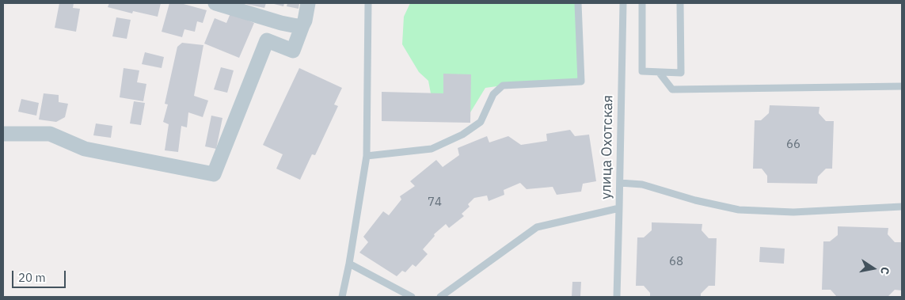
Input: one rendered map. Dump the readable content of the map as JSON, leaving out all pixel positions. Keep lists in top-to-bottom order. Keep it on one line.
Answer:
{"streets":{"lane":["улица Охотская"]},"house_numbers":["66","74","68"],"scale_bar":"20 m","north":"right"}
